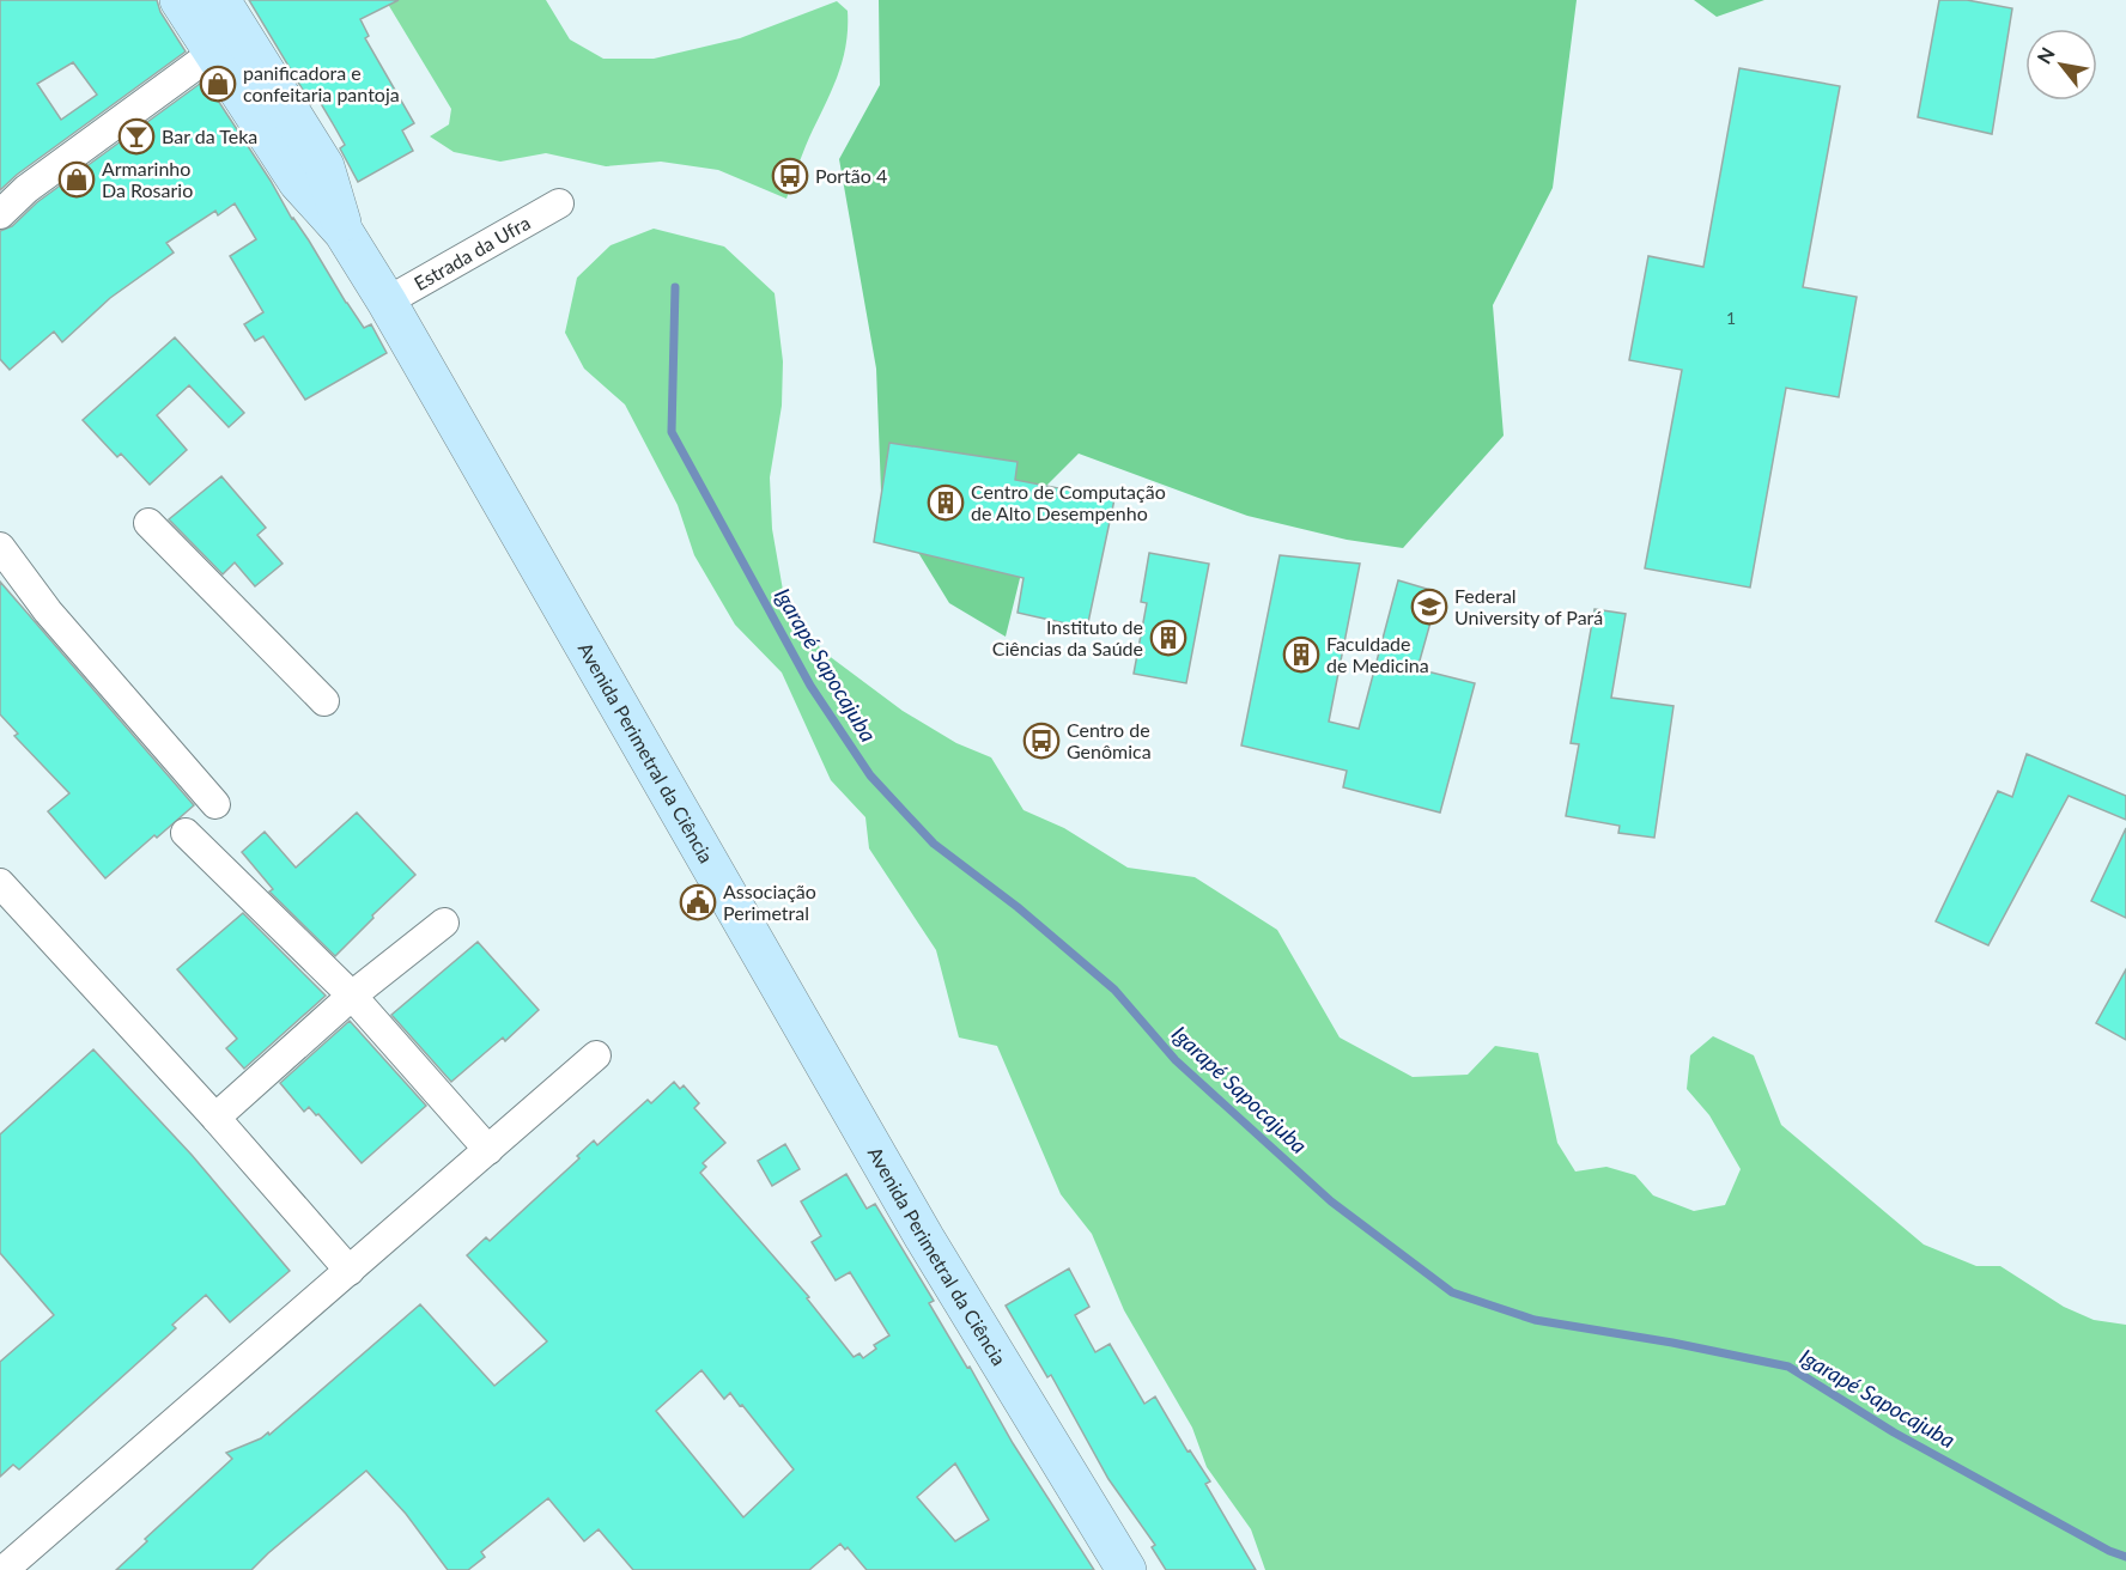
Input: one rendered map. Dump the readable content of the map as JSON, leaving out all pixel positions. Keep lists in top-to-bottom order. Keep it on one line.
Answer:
{"streets":{"main road":["Avenida Perimetral da Ciência"],"street":["Estrada da Ufra"]},"crossings":[["Estrada da Ufra","Avenida Perimetral da Ciência"]],"water":["Igarapé Sapocajuba"],"places":{"shop":["panificadora e confeitaria pantoja","Armarinho Da Rosario"],"bar":["Bar da Teka"],"bus stop":["Portão 4","Centro de Genômica"],"building":["Centro de Computação de Alto Desempenho","Instituto de Ciências da Saúde","Faculdade de Medicina"],"school or university":["Federal University of Pará"],"public building":["Associação Perimetral"]},"house_numbers":["1"],"north":"top left"}
